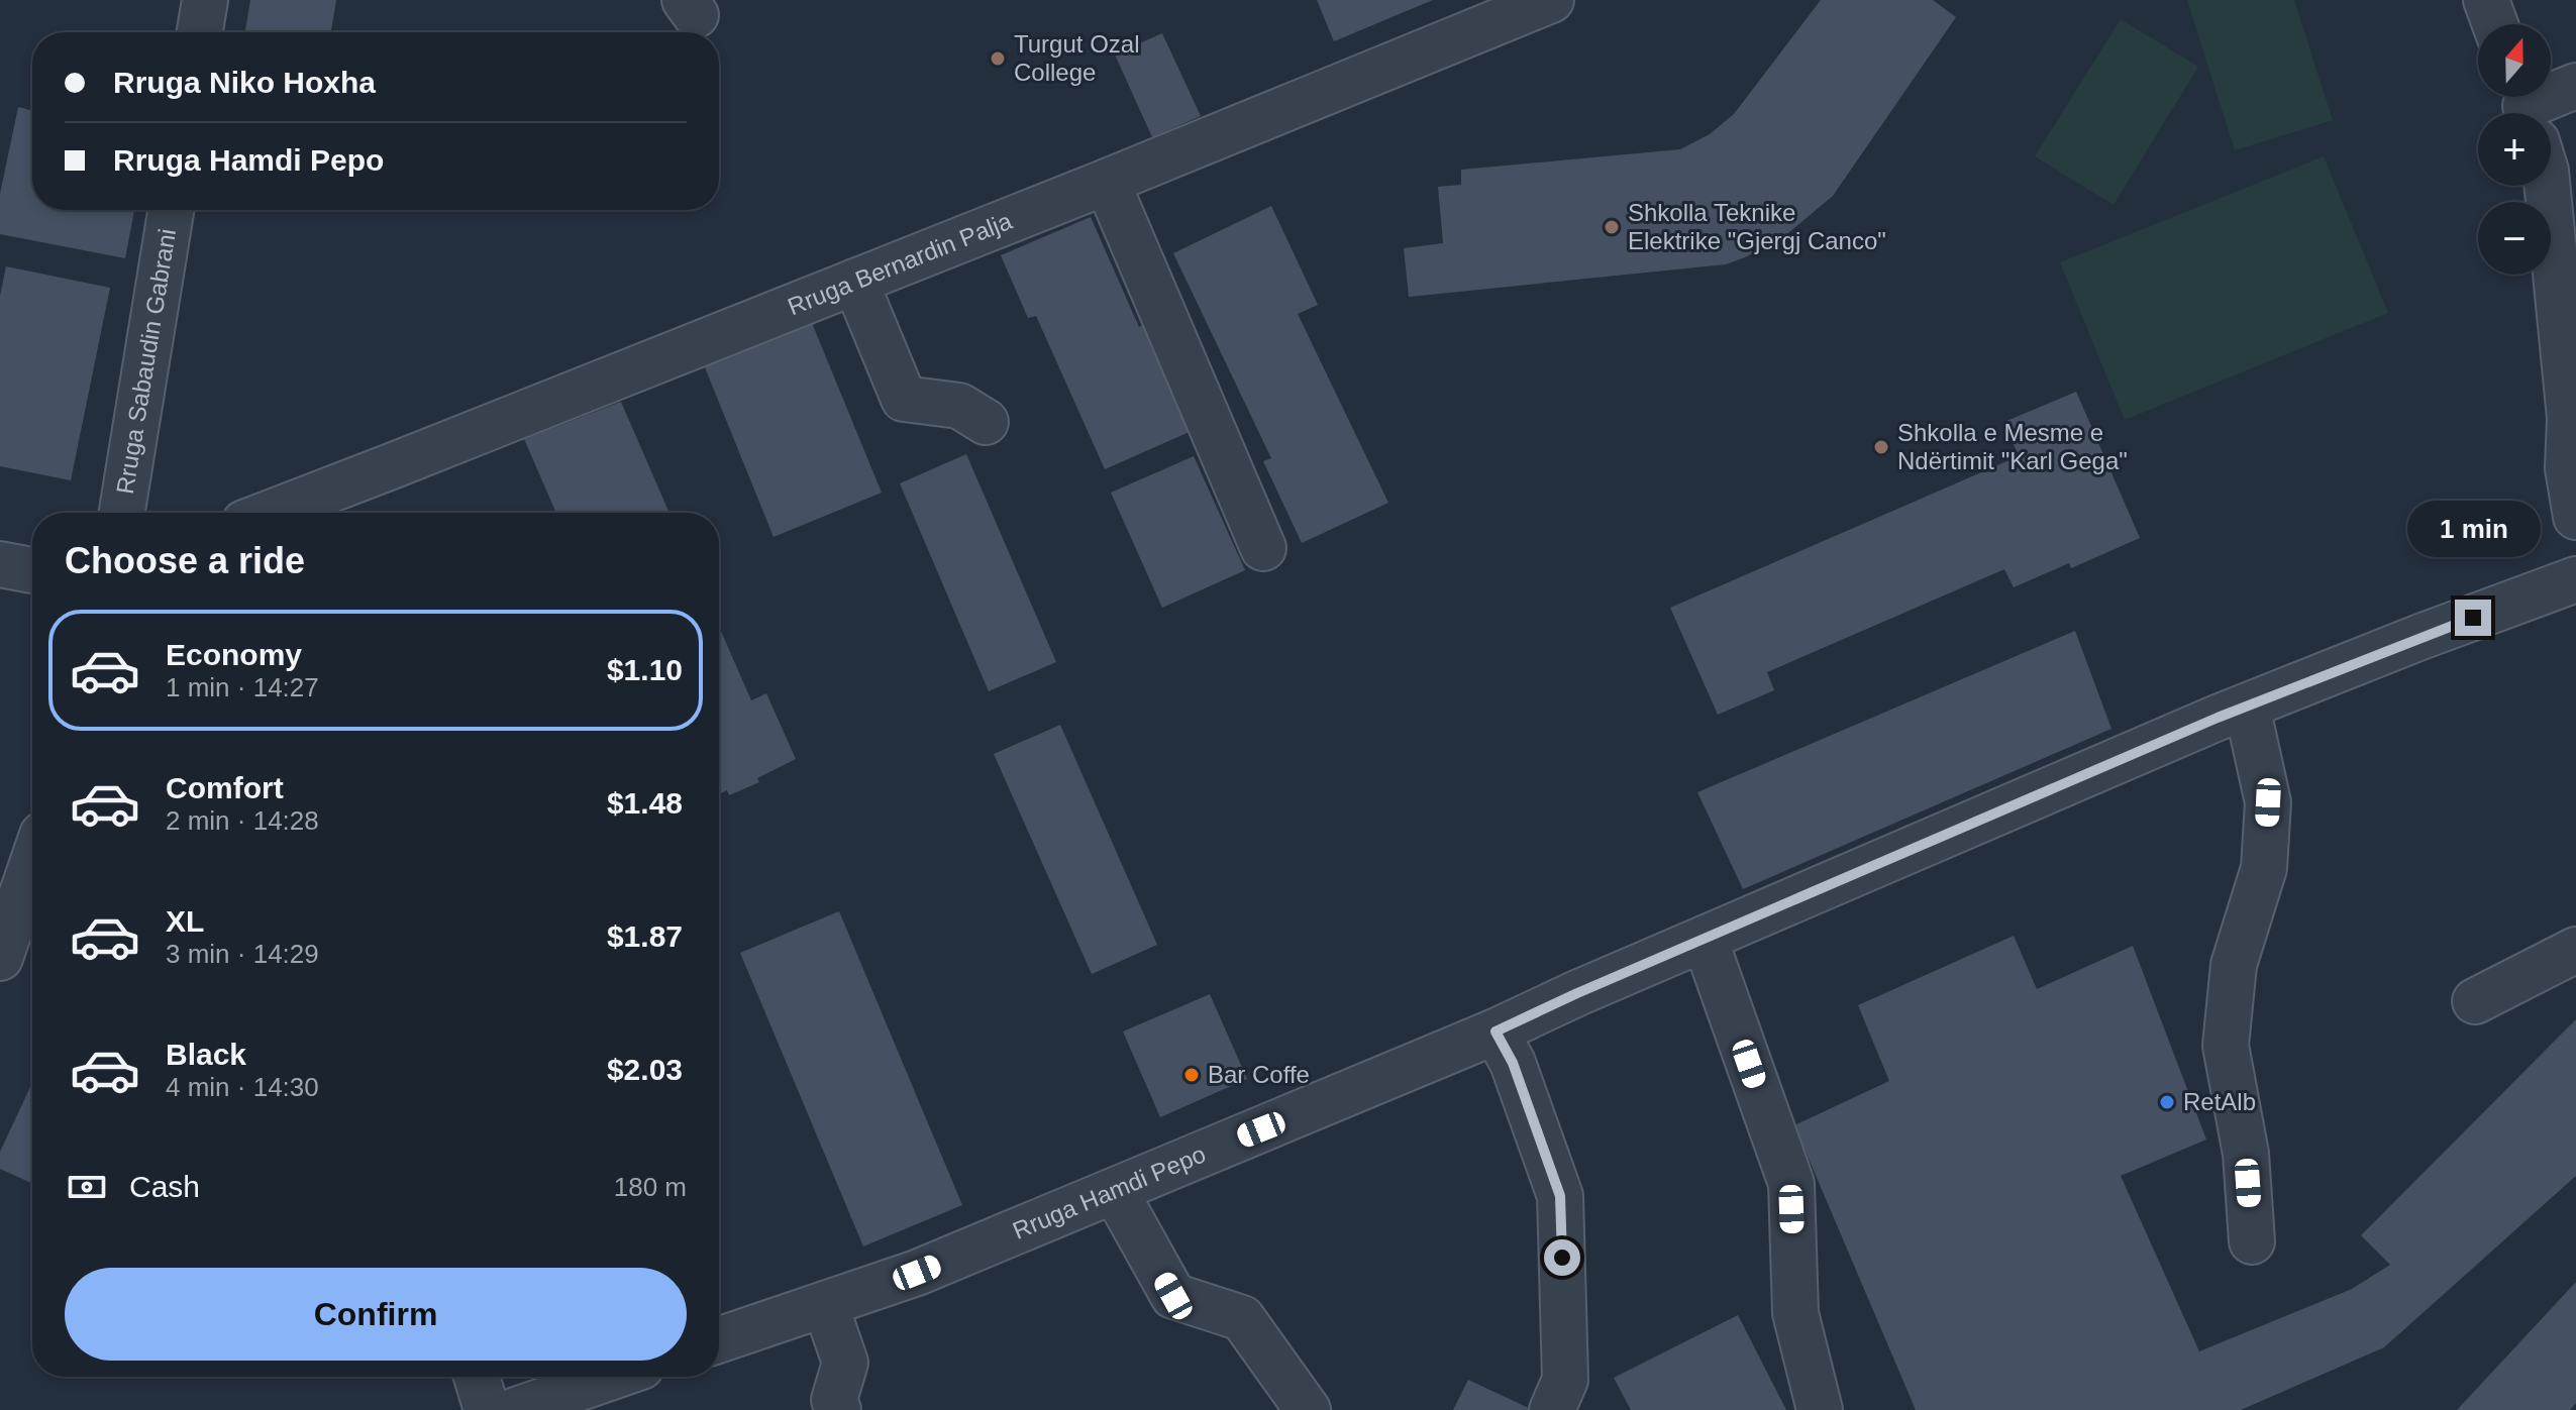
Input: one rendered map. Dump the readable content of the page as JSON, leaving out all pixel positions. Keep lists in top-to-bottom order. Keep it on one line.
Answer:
{"streets":{"street":["Rruga Bernardin Palja","Rruga Sabaudin Gabrani","Rruga Hamdi Pepo"]},"places":["Turgut Ozal College","Shkolla Teknike Elektrike \"Gjergj Canco\"","Shkolla e Mesme e Ndërtimit \"Karl Gega\"","Bar Coffe","RetAlb"],"north":"top","page":{"map_buttons":["+","−"],"banner":["Rruga Niko Hoxha","Rruga Hamdi Pepo"],"bubble":"1 min","heading":"Choose a ride","list":[{"name":"Economy","note":"1 min · 14:27","value":"$1.10"},{"name":"Comfort","note":"2 min · 14:28","value":"$1.48"},{"name":"XL","note":"3 min · 14:29","value":"$1.87"},{"name":"Black","note":"4 min · 14:30","value":"$2.03"}],"pay":["Cash","180 m"],"buttons":"Confirm"}}
